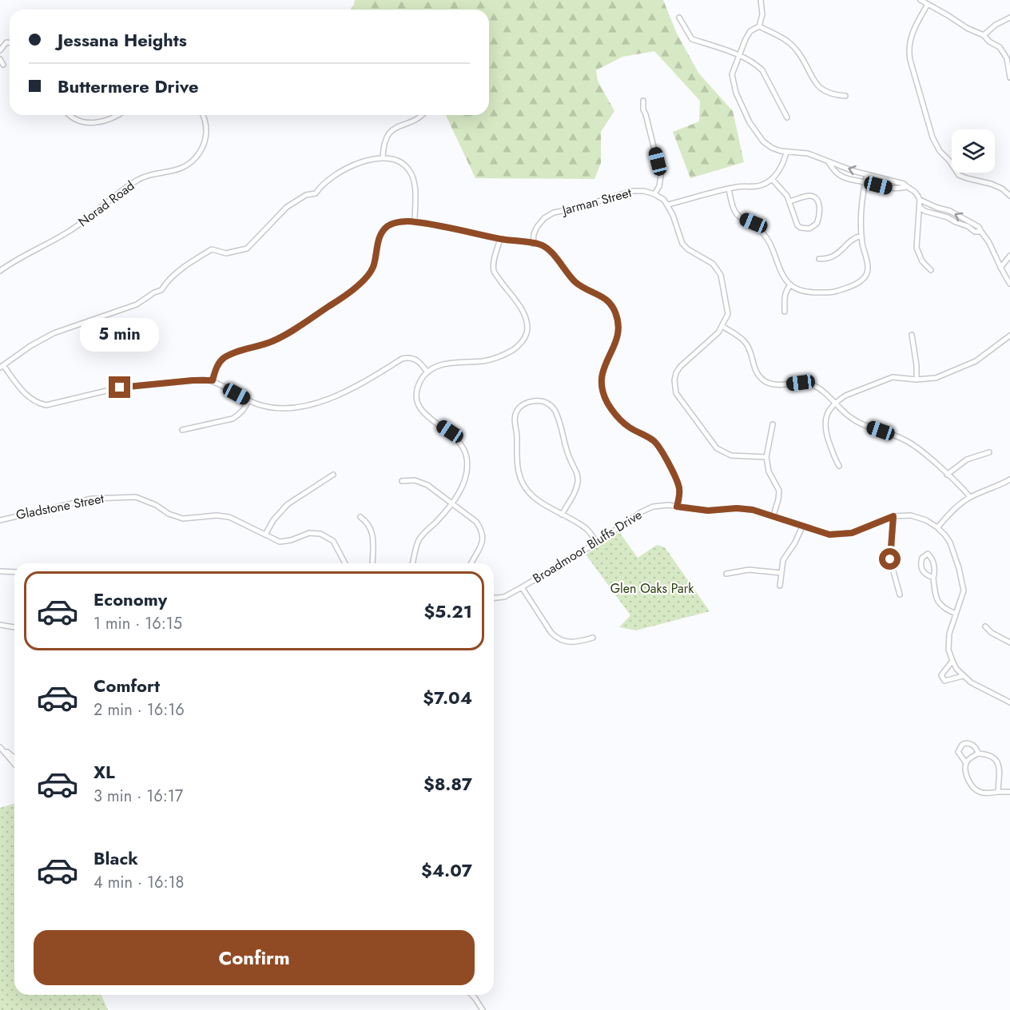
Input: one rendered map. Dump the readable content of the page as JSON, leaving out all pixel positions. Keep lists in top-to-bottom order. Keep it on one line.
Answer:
{"streets":{"street":["Jarman Street","Norad Road","Gladstone Street","Broadmoor Bluffs Drive"]},"parks":["Glen Oaks Park"],"page":{"banner":["Jessana Heights","Buttermere Drive"],"bubble":"5 min","list":[{"name":"Economy","note":"1 min · 16:15","value":"$5.21"},{"name":"Comfort","note":"2 min · 16:16","value":"$7.04"},{"name":"XL","note":"3 min · 16:17","value":"$8.87"},{"name":"Black","note":"4 min · 16:18","value":"$4.07"}],"buttons":"Confirm"}}
